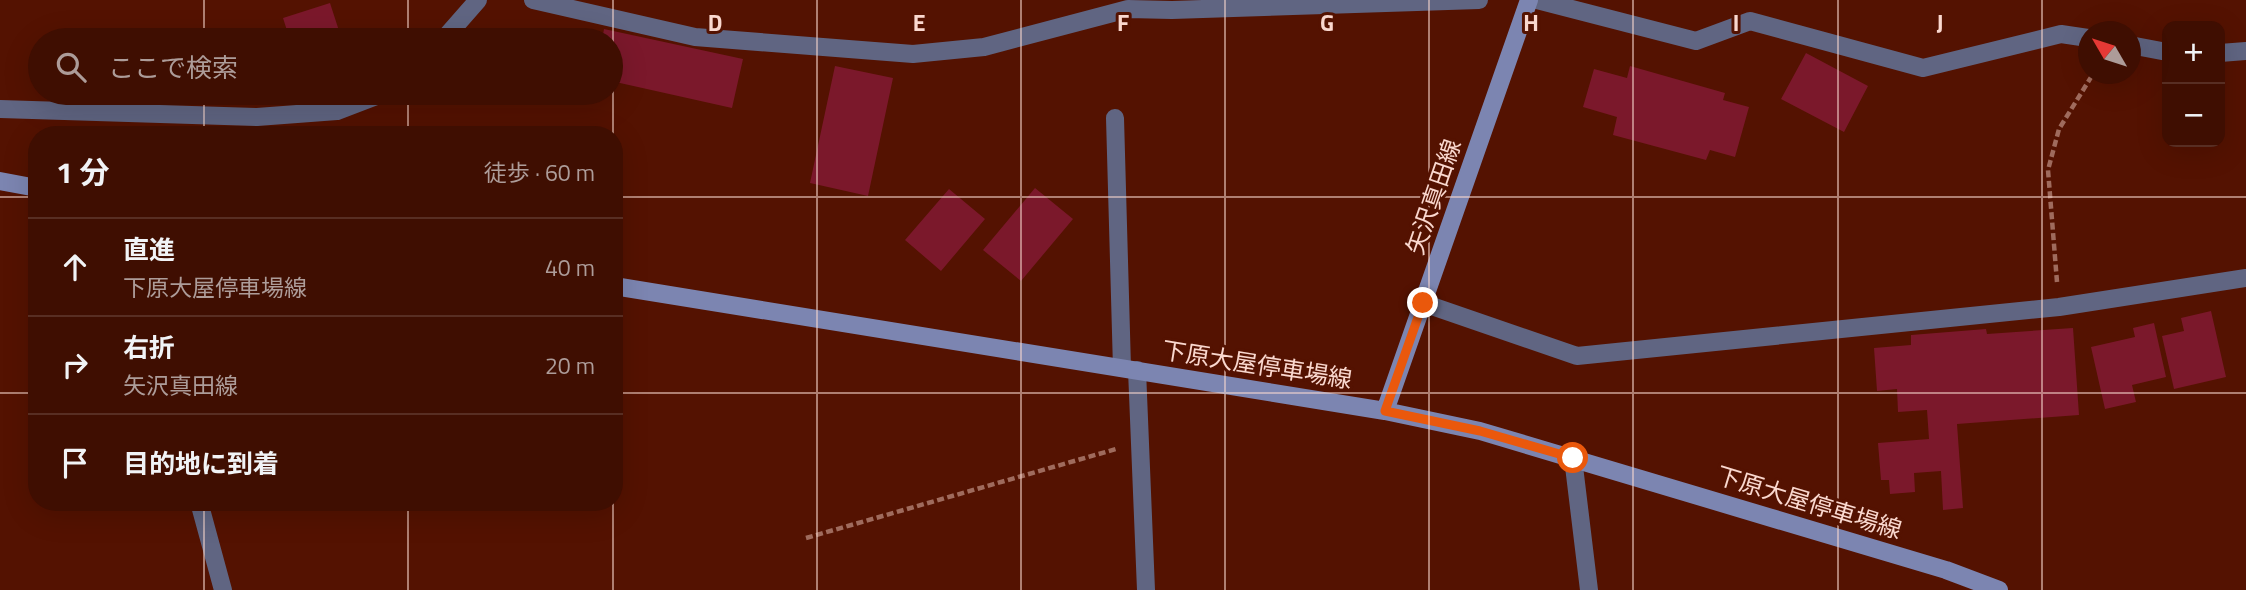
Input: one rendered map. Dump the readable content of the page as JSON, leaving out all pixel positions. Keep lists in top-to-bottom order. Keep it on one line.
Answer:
{"streets":{"main road":["矢沢真田線","下原大屋停車場線"]},"crossings":[["矢沢真田線","下原大屋停車場線"]],"north":"top left","page":{"map_buttons":["+","−"],"search":"ここで検索","heading":["1 分","徒歩 · 60 m"],"list":[["直進","下原大屋停車場線","40 m"],["右折","矢沢真田線","20 m"],"目的地に到着"]},"grid":{"columns":["D","E","F","G","H","I","J"]}}
